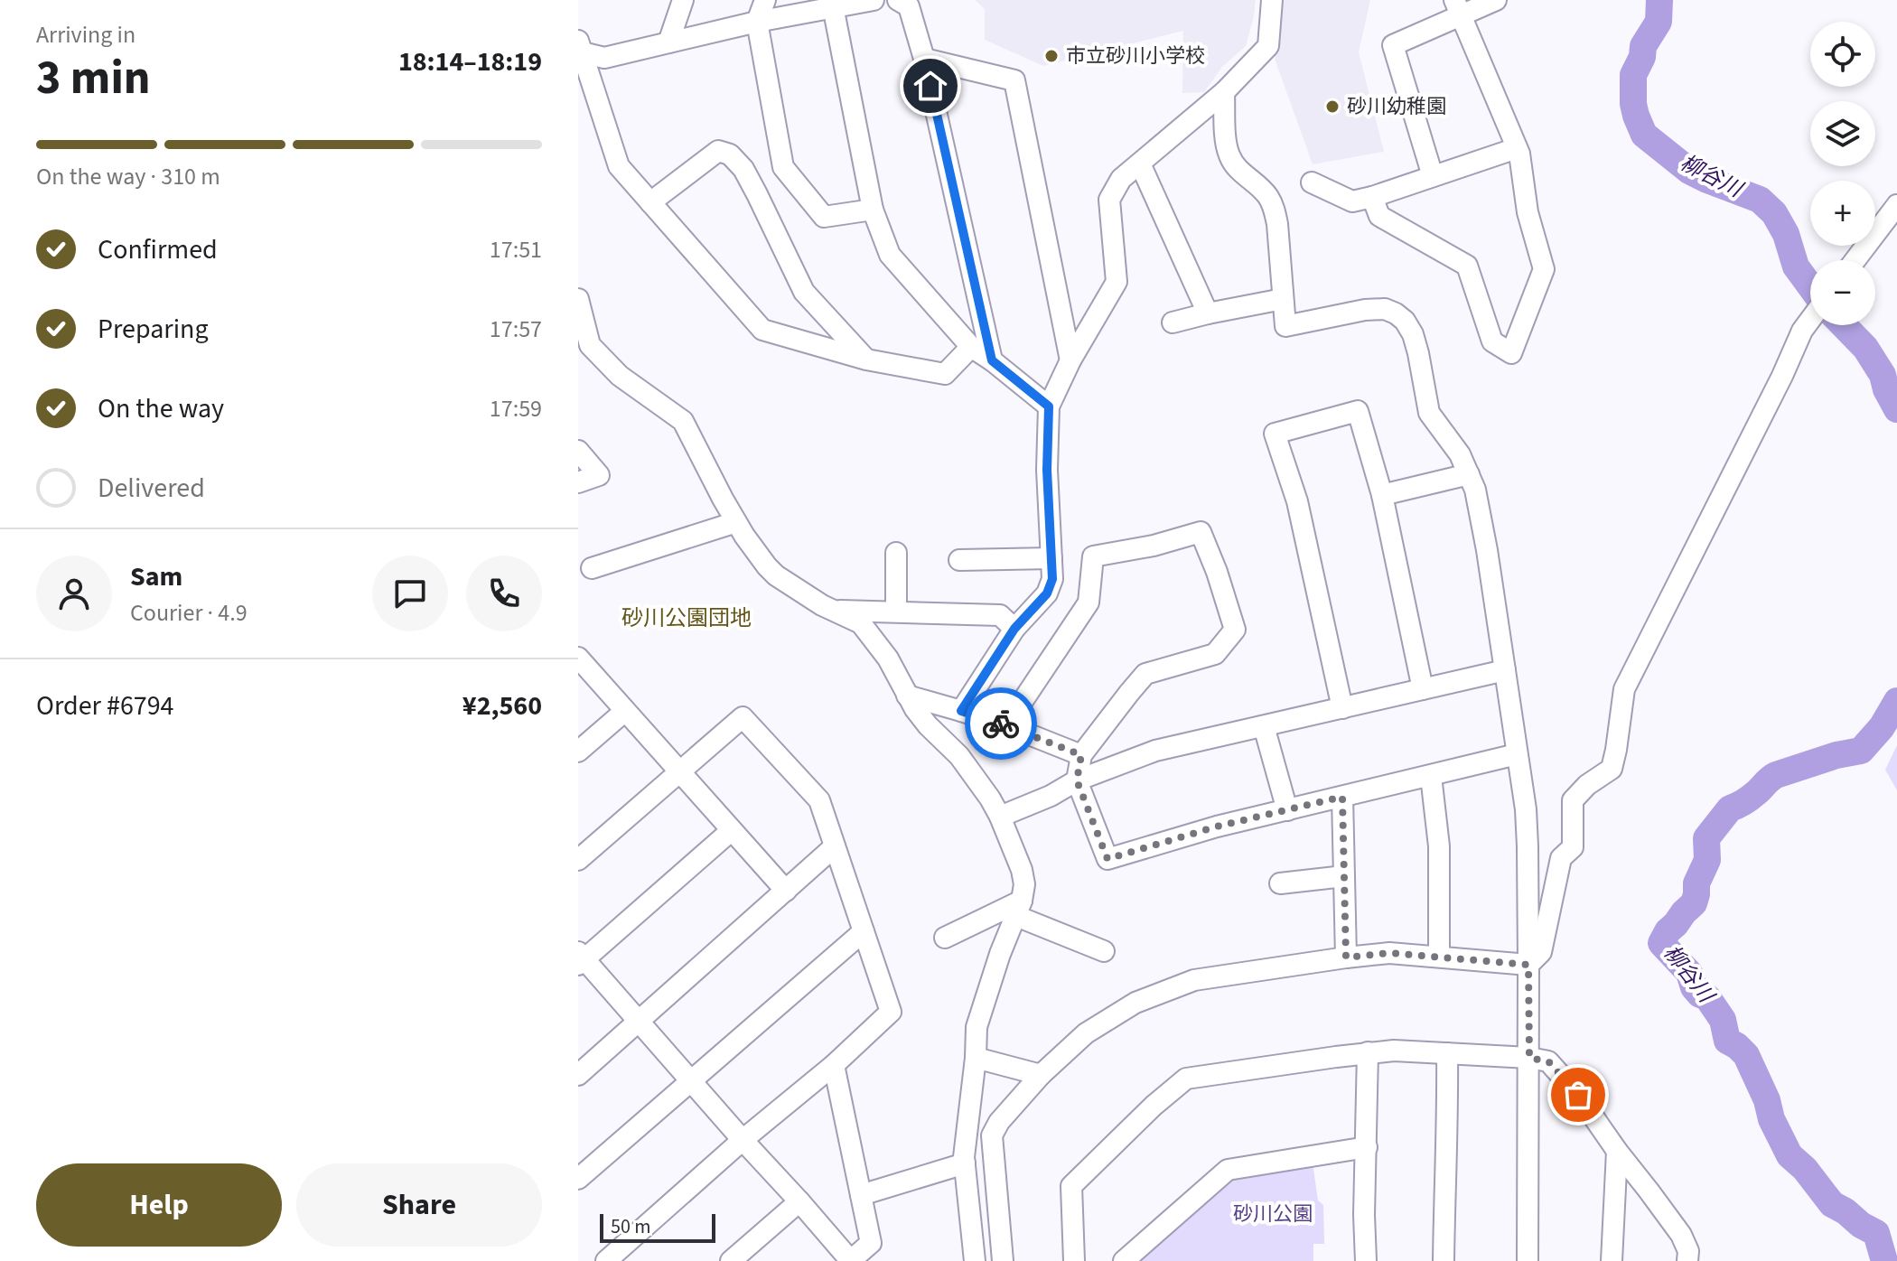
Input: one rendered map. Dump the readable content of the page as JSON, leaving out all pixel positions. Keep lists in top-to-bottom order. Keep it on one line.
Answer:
{"districts":["砂川公園団地"],"water":["柳谷川"],"parks":["砂川公園"],"places":["市立砂川小学校","砂川幼稚園"],"scale_bar":"50 m","page":{"heading":["3 min","Arriving in","18:14–18:19"],"panel":["Sam","Courier · 4.9","Order #6794","¥2,560"],"map_buttons":["+","−"],"bar":"On the way · 310 m","list":[["Confirmed","17:51"],["Preparing","17:57"],["On the way","17:59"],"Delivered"],"buttons":["Help","Share"],"scale":"50 m"}}
